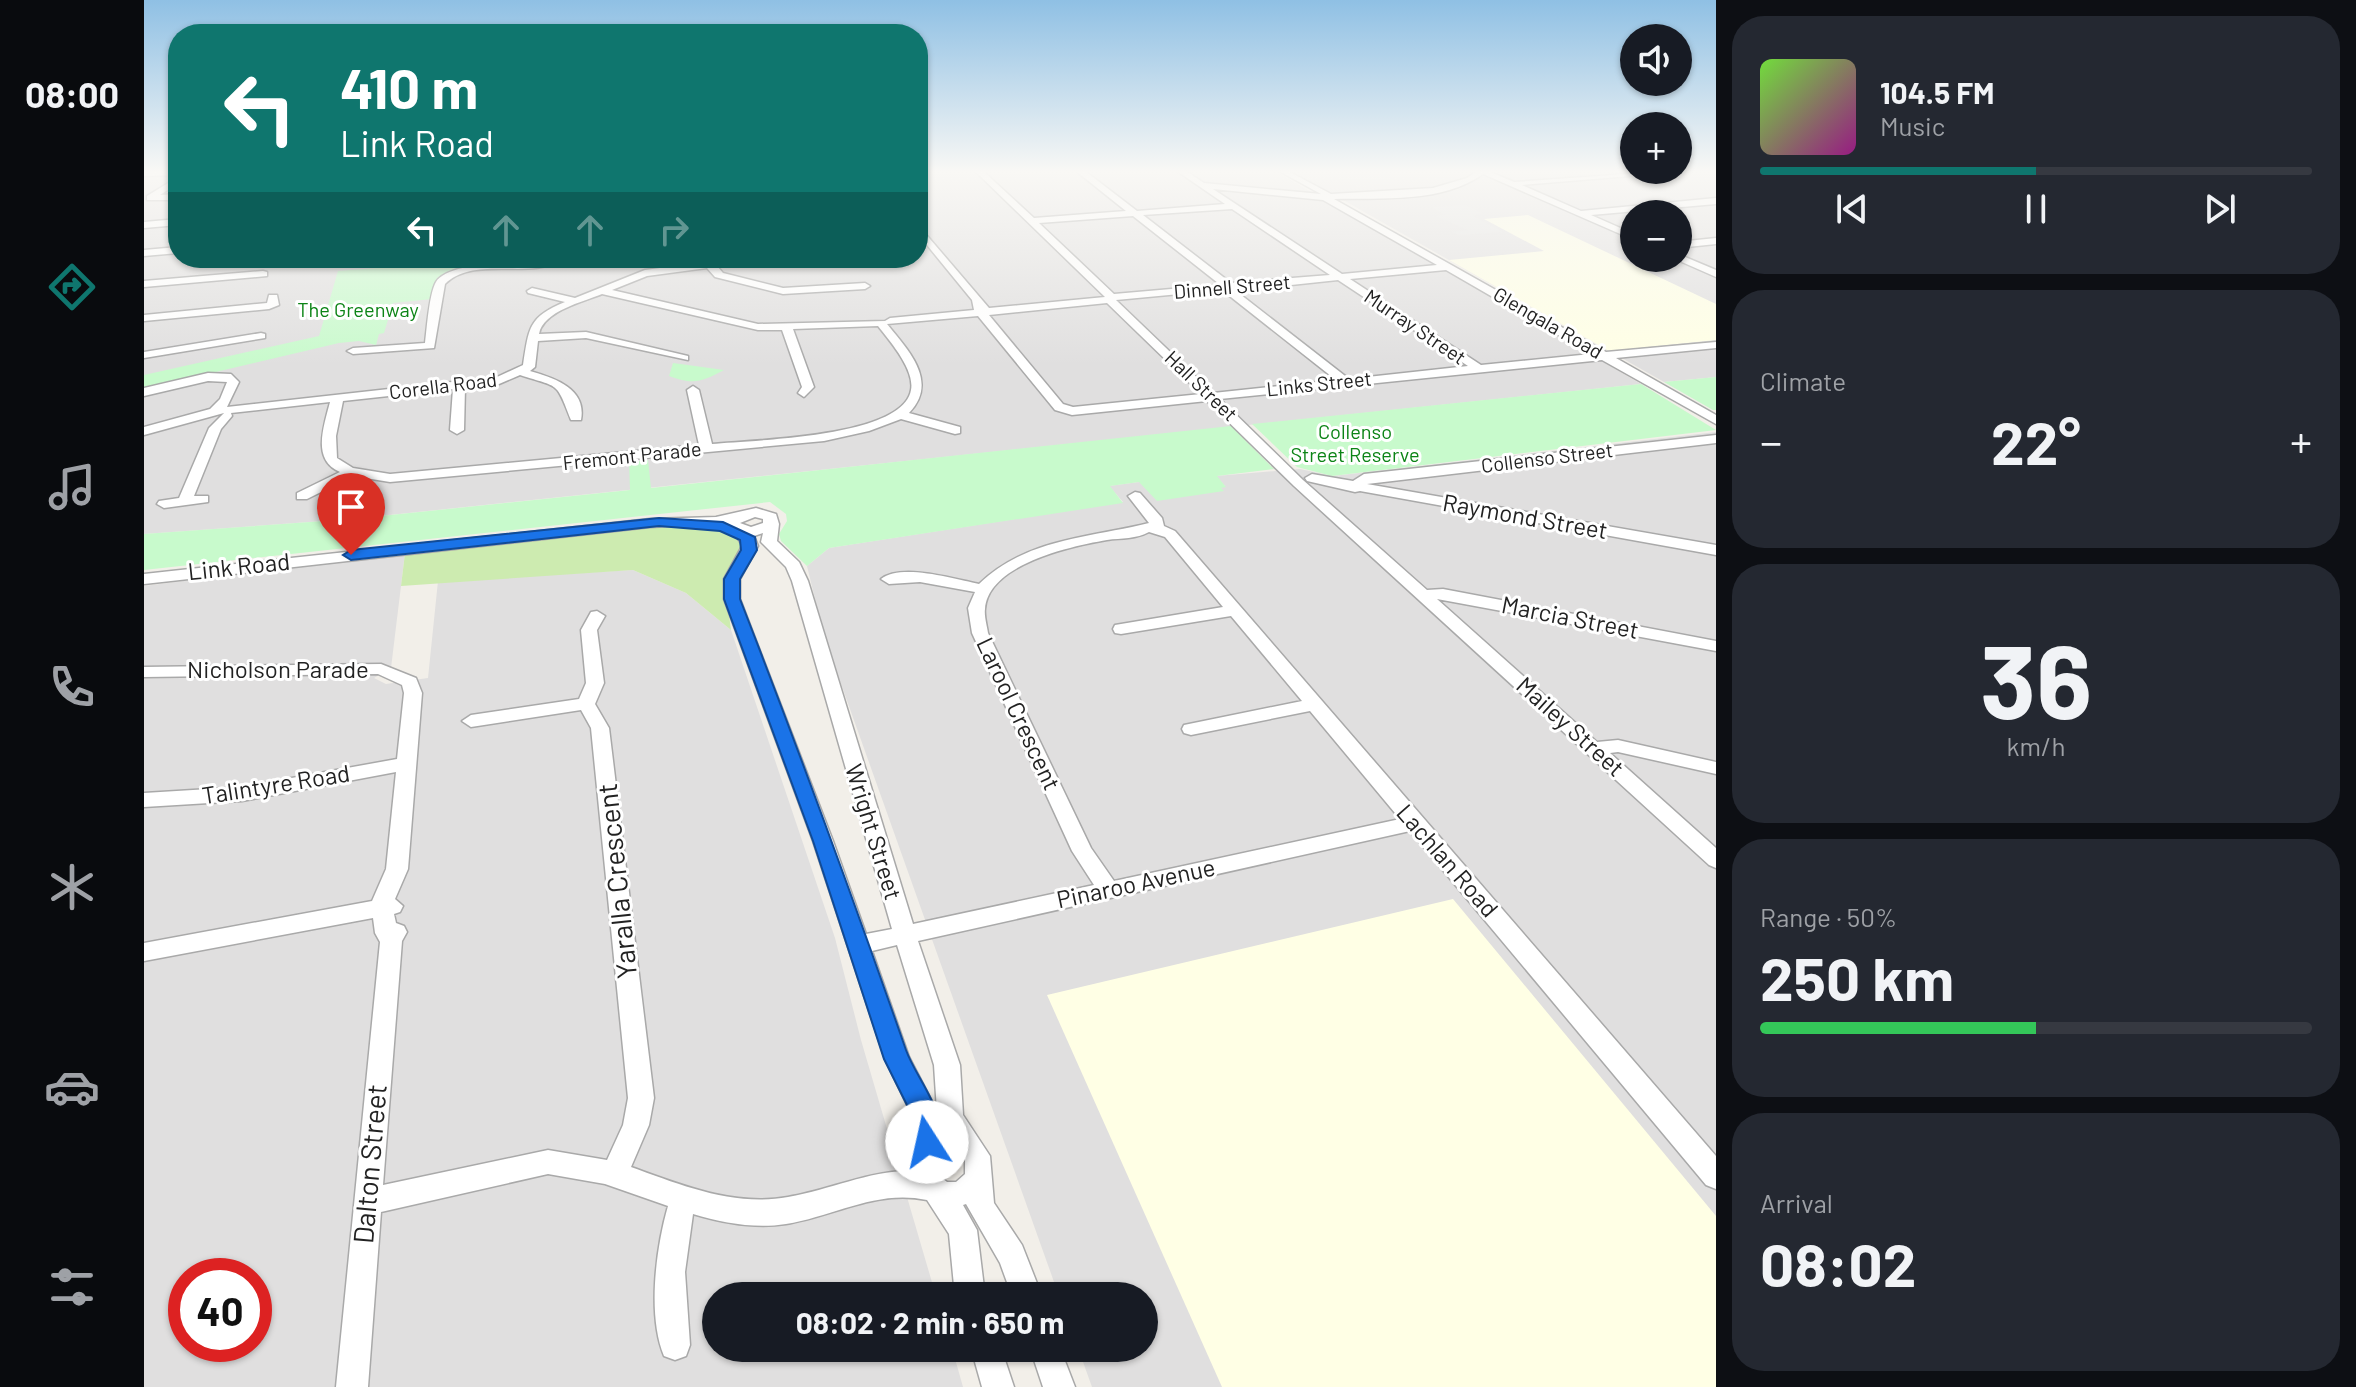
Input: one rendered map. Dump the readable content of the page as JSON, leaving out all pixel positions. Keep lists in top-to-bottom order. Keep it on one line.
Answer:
{"streets":{"street":["Dinnell Street","Glengala Road","Murray Street","Links Street","Corella Road","Hall Street","Fremont Parade","Collenso Street","Raymond Street","Link Road","Marcia Street","Nicholson Parade","Larool Crescent","Mailey Street","Talintyre Road","Wright Street","Lachlan Road","Yaralla Crescent","Pinaroo Avenue","Dalton Street"]},"crossings":[["Dinnell Street","Glengala Road"],["Dinnell Street","Murray Street"],["Dinnell Street","Links Street"],["Dinnell Street","Corella Road"],["Dinnell Street","Hall Street"],["Glengala Road","Links Street"],["Murray Street","Links Street"],["Links Street","Hall Street"],["Hall Street","Raymond Street"],["Hall Street","Marcia Street"],["Hall Street","Mailey Street"],["Collenso Street","Raymond Street"],["Link Road","Wright Street"],["Marcia Street","Mailey Street"],["Nicholson Parade","Dalton Street"],["Larool Crescent","Pinaroo Avenue"],["Talintyre Road","Dalton Street"],["Wright Street","Pinaroo Avenue"],["Lachlan Road","Pinaroo Avenue"]],"parks":["The Greenway","Collenso Street Reserve"],"page":{"tabs":"08:00","map_buttons":["+","−"],"turn":["410 m","Link Road"],"song":["104.5 FM","Music"],"tile":["Climate",["36","km/h"],["Range · 50%","250 km"],["Arrival","08:02"]],"heat":["−","22°","+"],"limit":"40","trip":"08:02 · 2 min · 650 m"}}
